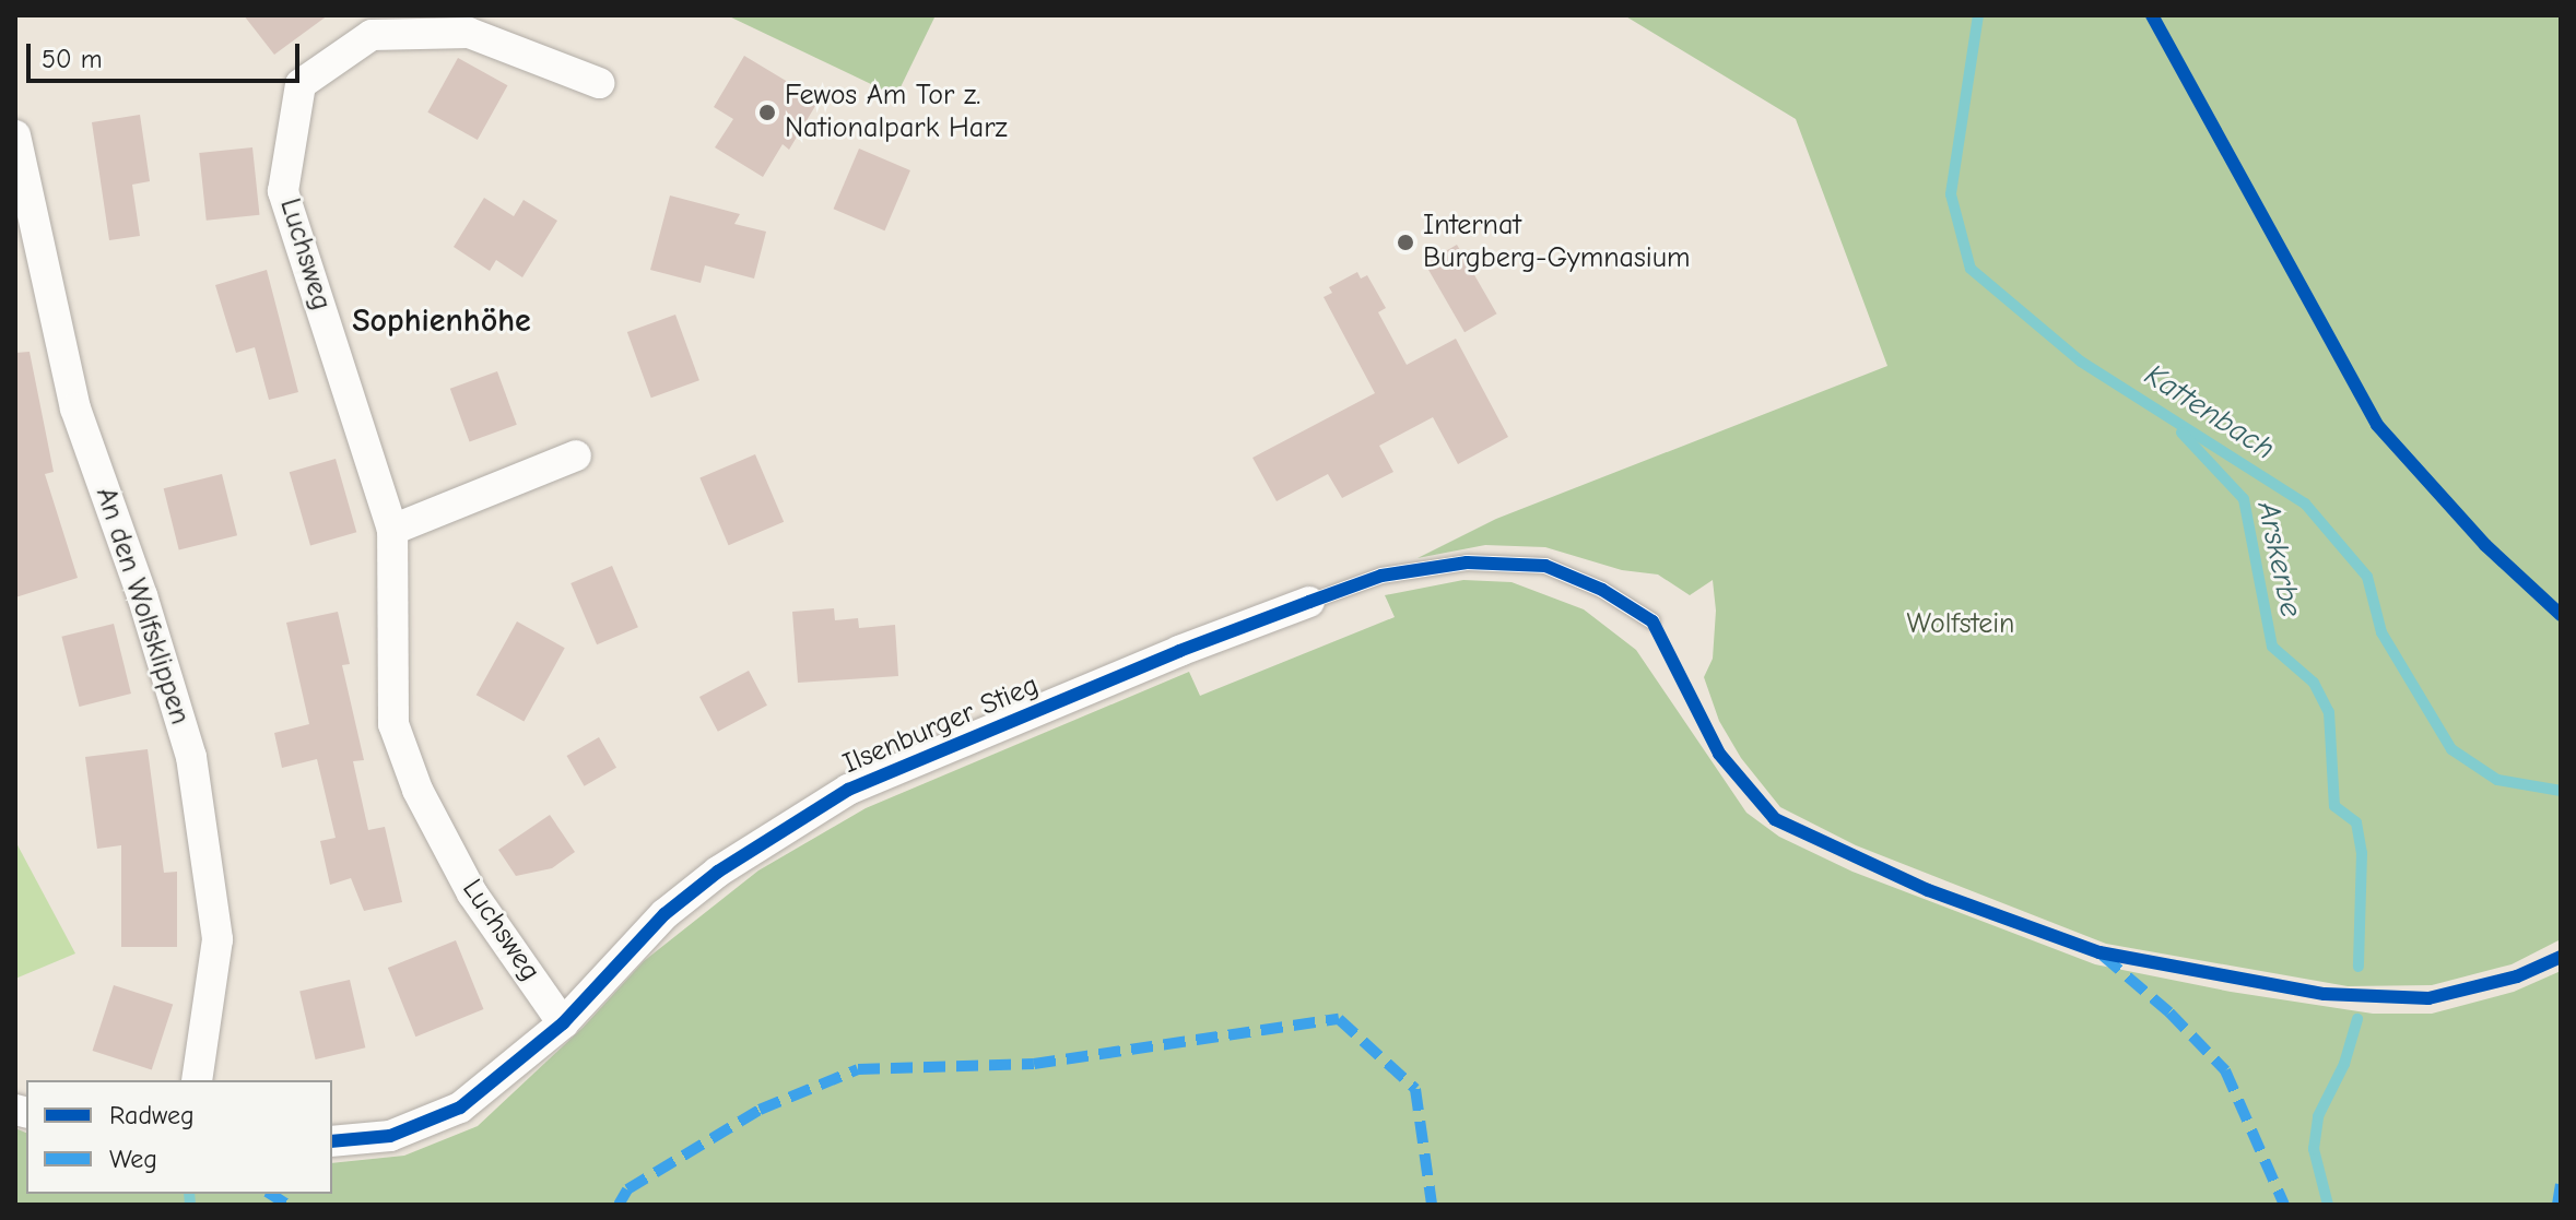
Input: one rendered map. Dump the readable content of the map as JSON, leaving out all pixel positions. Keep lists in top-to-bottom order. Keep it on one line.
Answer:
{"streets":{"street":["Luchsweg","An den Wolfsklippen","Ilsenburger Stieg"]},"crossings":[["Luchsweg","Ilsenburger Stieg"]],"districts":["Sophienhöhe"],"water":["Kattenbach","Arskerbe"],"parks":["Wolfstein"],"places":["Fewos Am Tor z. Nationalpark Harz","Internat Burgberg-Gymnasium"],"legend":["Radweg","Weg"],"scale_bar":"50 m"}
